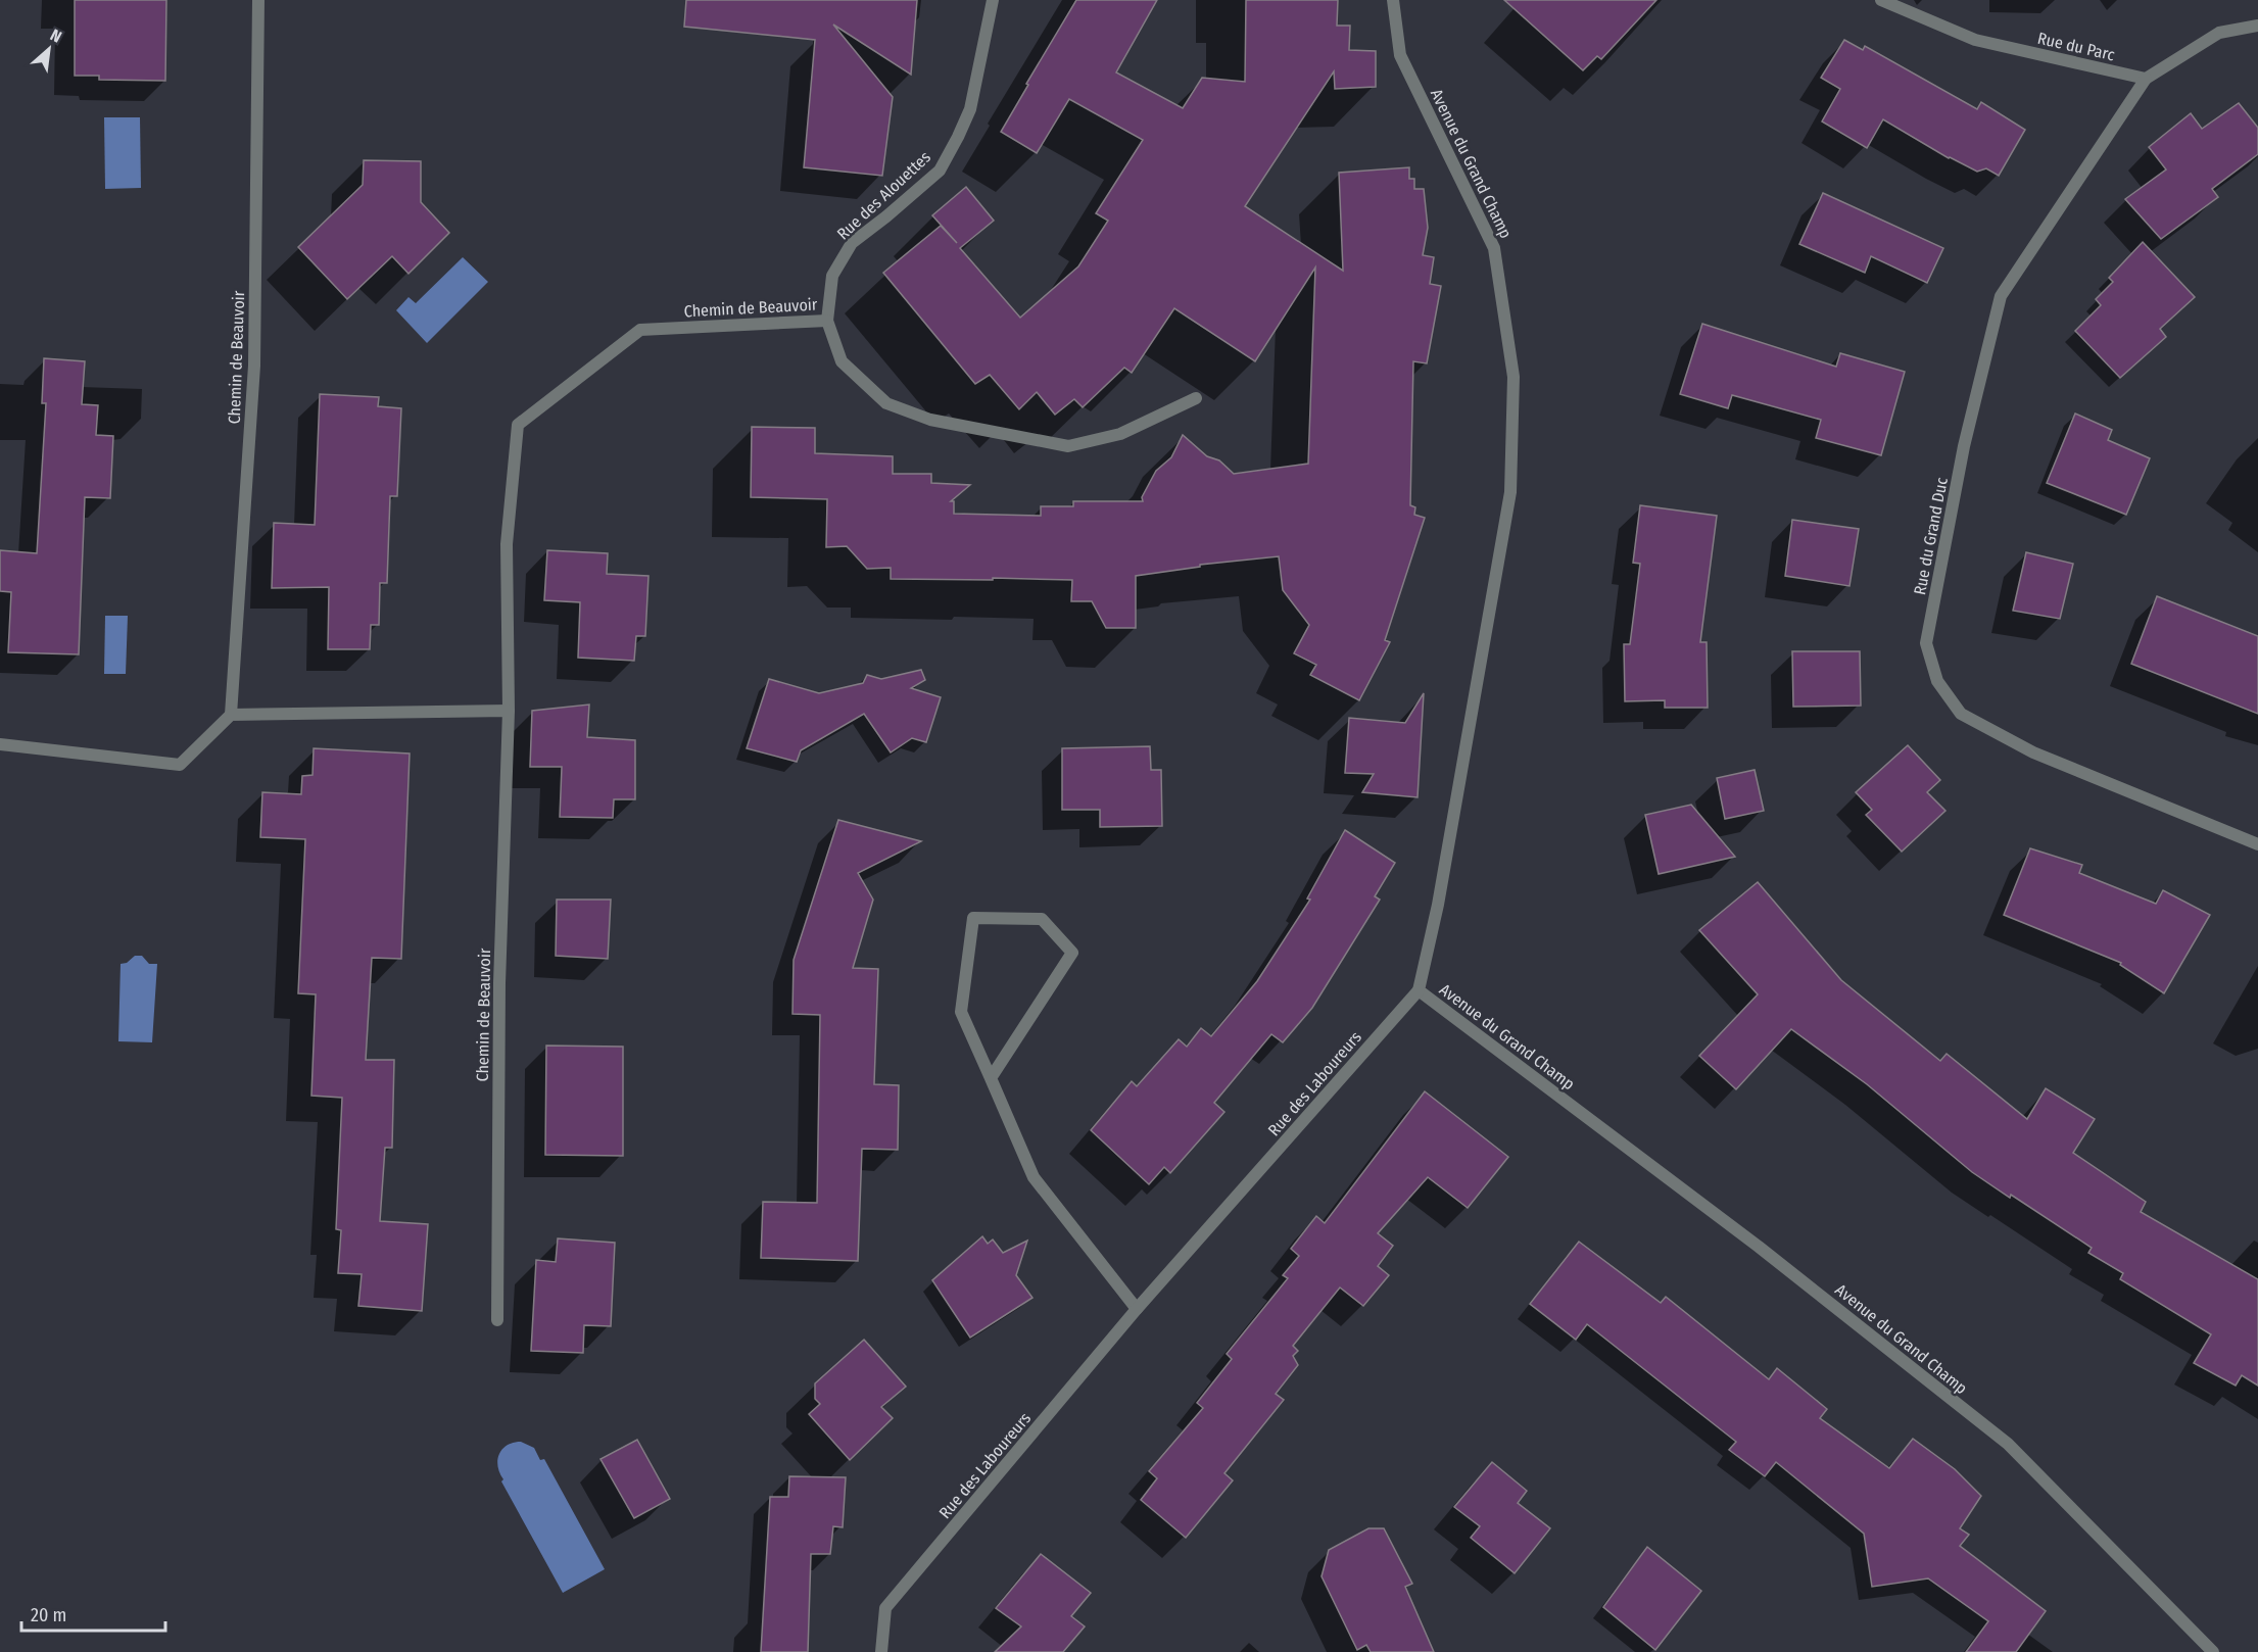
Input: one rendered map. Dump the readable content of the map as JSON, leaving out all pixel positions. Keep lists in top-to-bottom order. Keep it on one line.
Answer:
{"streets":{"street":["Rue du Parc","Avenue du Grand Champ","Rue des Alouettes","Chemin de Beauvoir","Rue du Grand Duc","Rue des Laboureurs"]},"crossings":[["Rue du Parc","Rue du Grand Duc"],["Avenue du Grand Champ","Rue des Laboureurs"],["Rue des Alouettes","Chemin de Beauvoir"]],"scale_bar":"20 m","north":"top right"}
